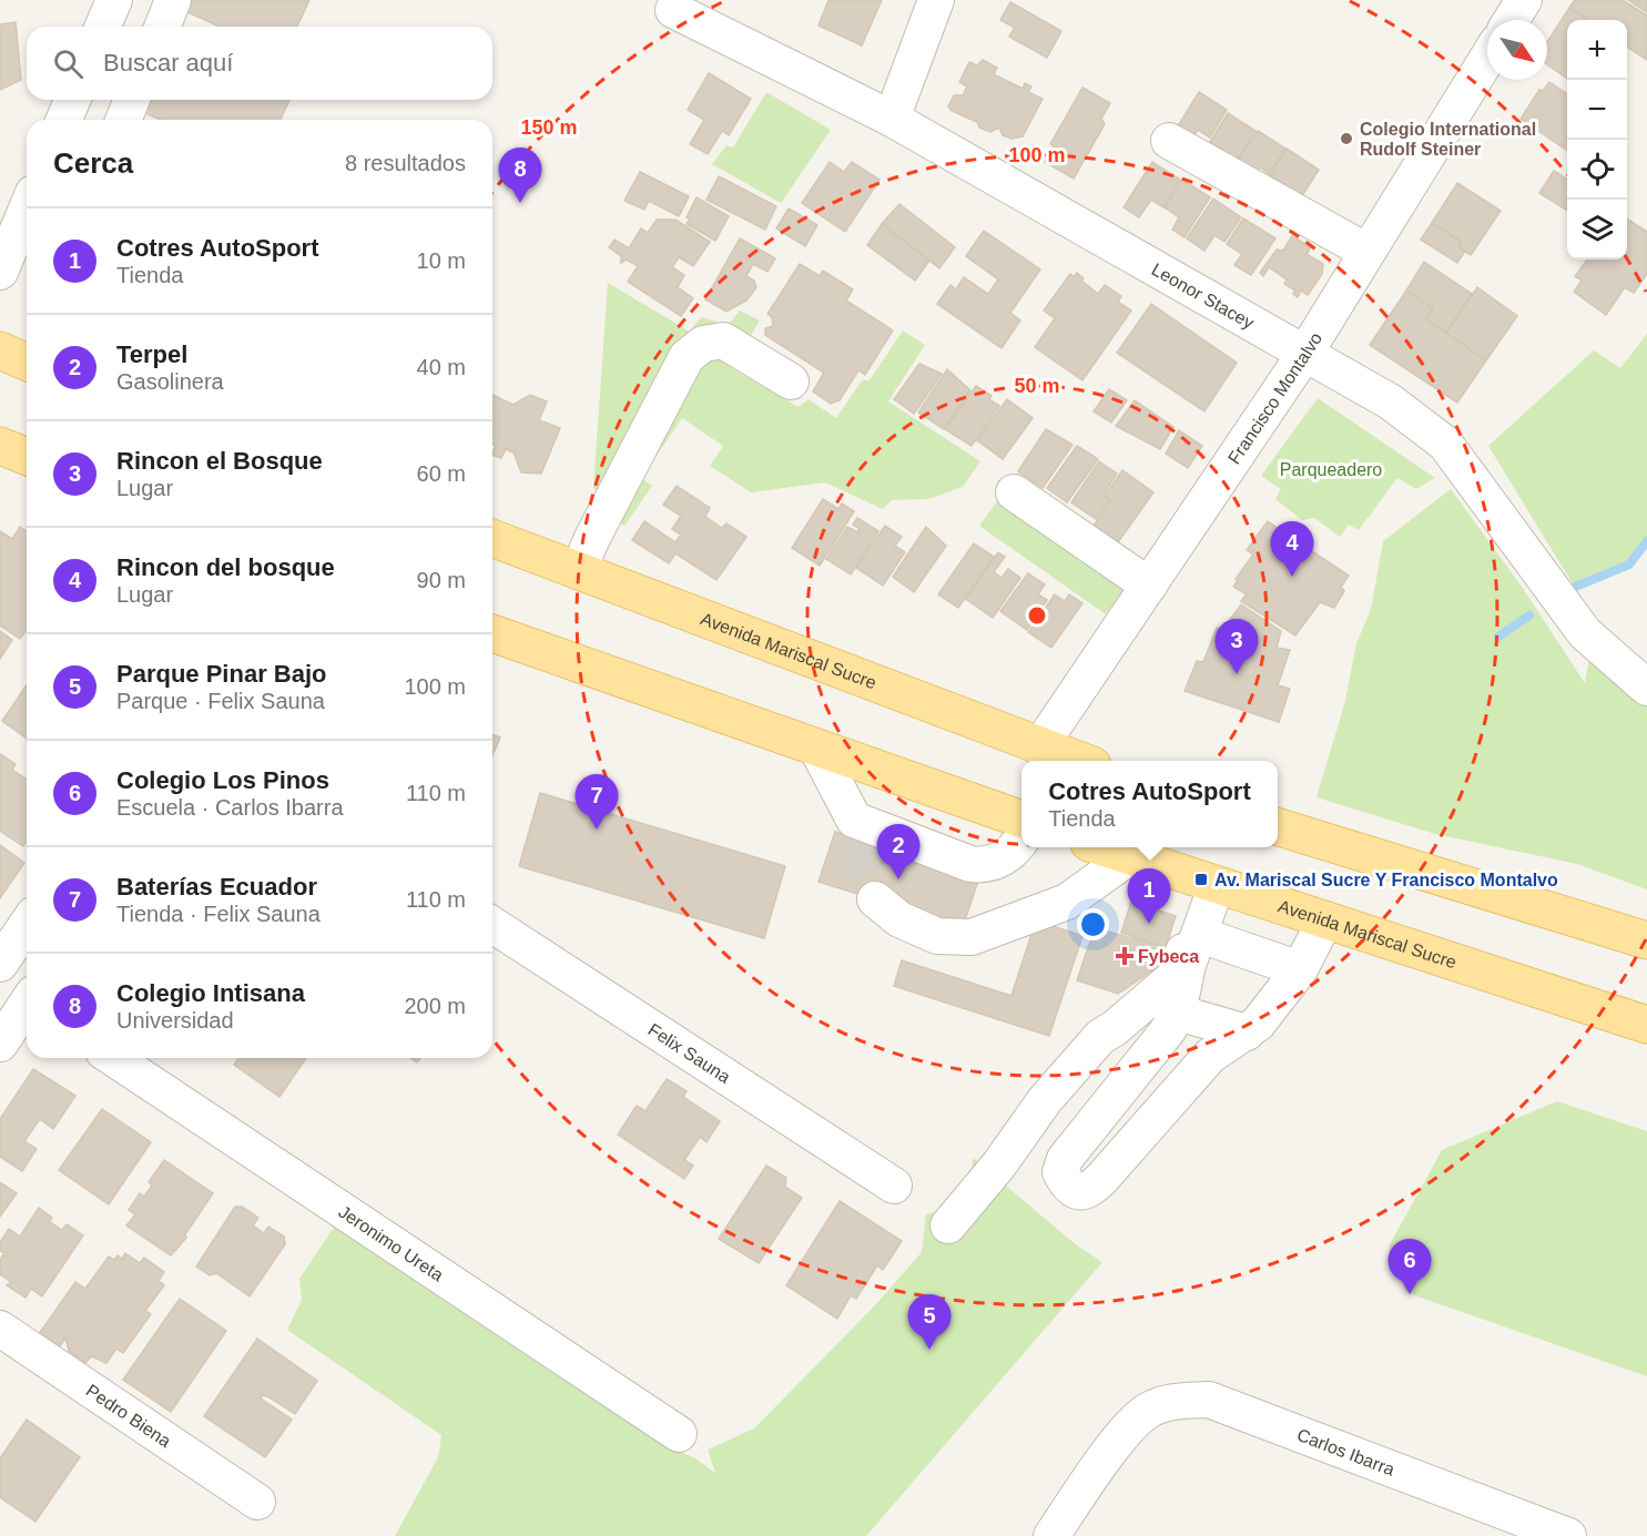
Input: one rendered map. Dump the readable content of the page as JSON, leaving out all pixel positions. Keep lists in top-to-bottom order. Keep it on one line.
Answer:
{"streets":{"main road":["Avenida Mariscal Sucre"],"street":["Leonor Stacey","Francisco Montalvo","Felix Sauna","Jeronimo Ureta","Pedro Biena","Carlos Ibarra"]},"crossings":[["Leonor Stacey","Francisco Montalvo"],["Francisco Montalvo","Avenida Mariscal Sucre"]],"parks":["Parqueadero"],"places":{"other":["Colegio International Rudolf Steiner"],"transit":["Av. Mariscal Sucre Y Francisco Montalvo"],"health":["Fybeca"]},"north":"bottom right","page":{"map_buttons":["+","−"],"search":"Buscar aquí","heading":["Cerca","8 resultados"],"pins":["8","4","3","7","2","1","6","5"],"list":[{"mark":"1","name":"Cotres AutoSport","note":"Tienda","value":"10 m"},{"mark":"2","name":"Terpel","note":"Gasolinera","value":"40 m"},{"mark":"3","name":"Rincon el Bosque","note":"Lugar","value":"60 m"},{"mark":"4","name":"Rincon del bosque","note":"Lugar","value":"90 m"},{"mark":"5","name":"Parque Pinar Bajo","note":"Parque · Felix Sauna","value":"100 m"},{"mark":"6","name":"Colegio Los Pinos","note":"Escuela · Carlos Ibarra","value":"110 m"},{"mark":"7","name":"Baterías Ecuador","note":"Tienda · Felix Sauna","value":"110 m"},{"mark":"8","name":"Colegio Intisana","note":"Universidad","value":"200 m"}],"popup":["Cotres AutoSport","Tienda"]},"rings":["150 m","100 m","50 m"]}
